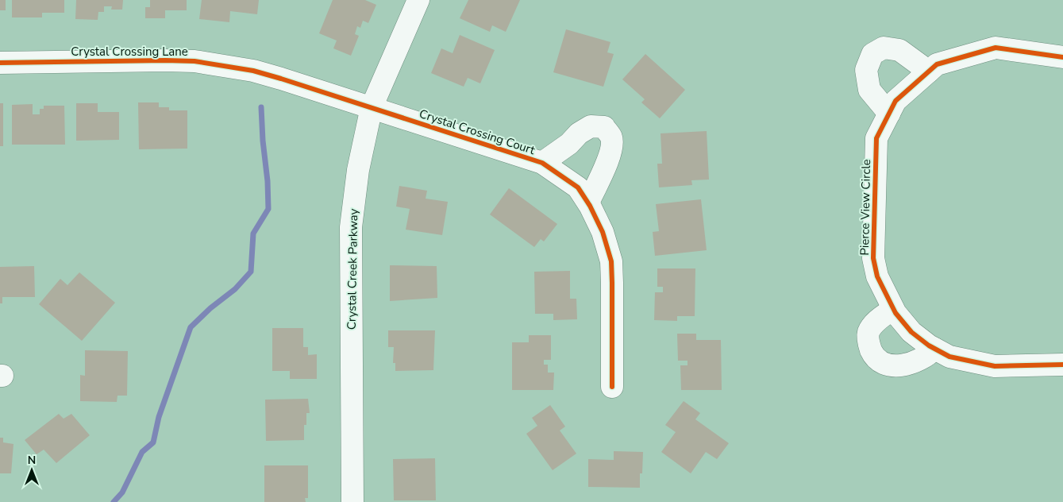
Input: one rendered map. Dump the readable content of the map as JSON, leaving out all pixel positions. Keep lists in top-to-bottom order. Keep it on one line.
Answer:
{"streets":{"street":["Crystal Crossing Lane","Crystal Crossing Court","Pierce View Circle","Crystal Creek Parkway"]},"crossings":[["Crystal Crossing Lane","Crystal Crossing Court"],["Crystal Crossing Lane","Crystal Creek Parkway"],["Crystal Crossing Court","Crystal Creek Parkway"]],"north":"top"}
